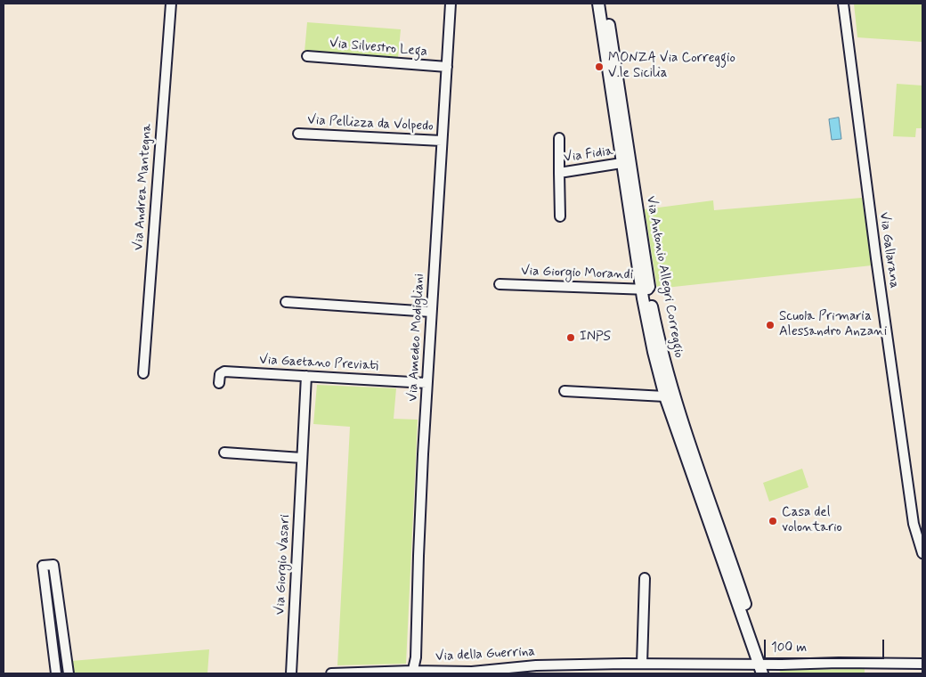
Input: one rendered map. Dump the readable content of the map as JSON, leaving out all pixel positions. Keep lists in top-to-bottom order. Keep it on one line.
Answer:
{"streets":{"street":["Via Silvestro Lega","Via Pellizza da Volpedo","Via Fidia","Via Andrea Mantegna","Via Gallarana","Via Giorgio Morandi","Via Antonio Allegri Correggio","Via Amedeo Modigliani","Via Gaetano Previati","Via Giorgio Vasari","Via della Guerrina"]},"crossings":[["Via Silvestro Lega","Via Amedeo Modigliani"],["Via Pellizza da Volpedo","Via Amedeo Modigliani"],["Via Fidia","Via Antonio Allegri Correggio"],["Via Giorgio Morandi","Via Antonio Allegri Correggio"],["Via Antonio Allegri Correggio","Via della Guerrina"],["Via Amedeo Modigliani","Via Gaetano Previati"],["Via Amedeo Modigliani","Via della Guerrina"],["Via Gaetano Previati","Via Giorgio Vasari"]],"places":["MONZA Via Correggio V.le Sicilia","Scuola Primaria Alessandro Anzani","INPS","Casa del volontario"],"scale_bar":"100 m"}
